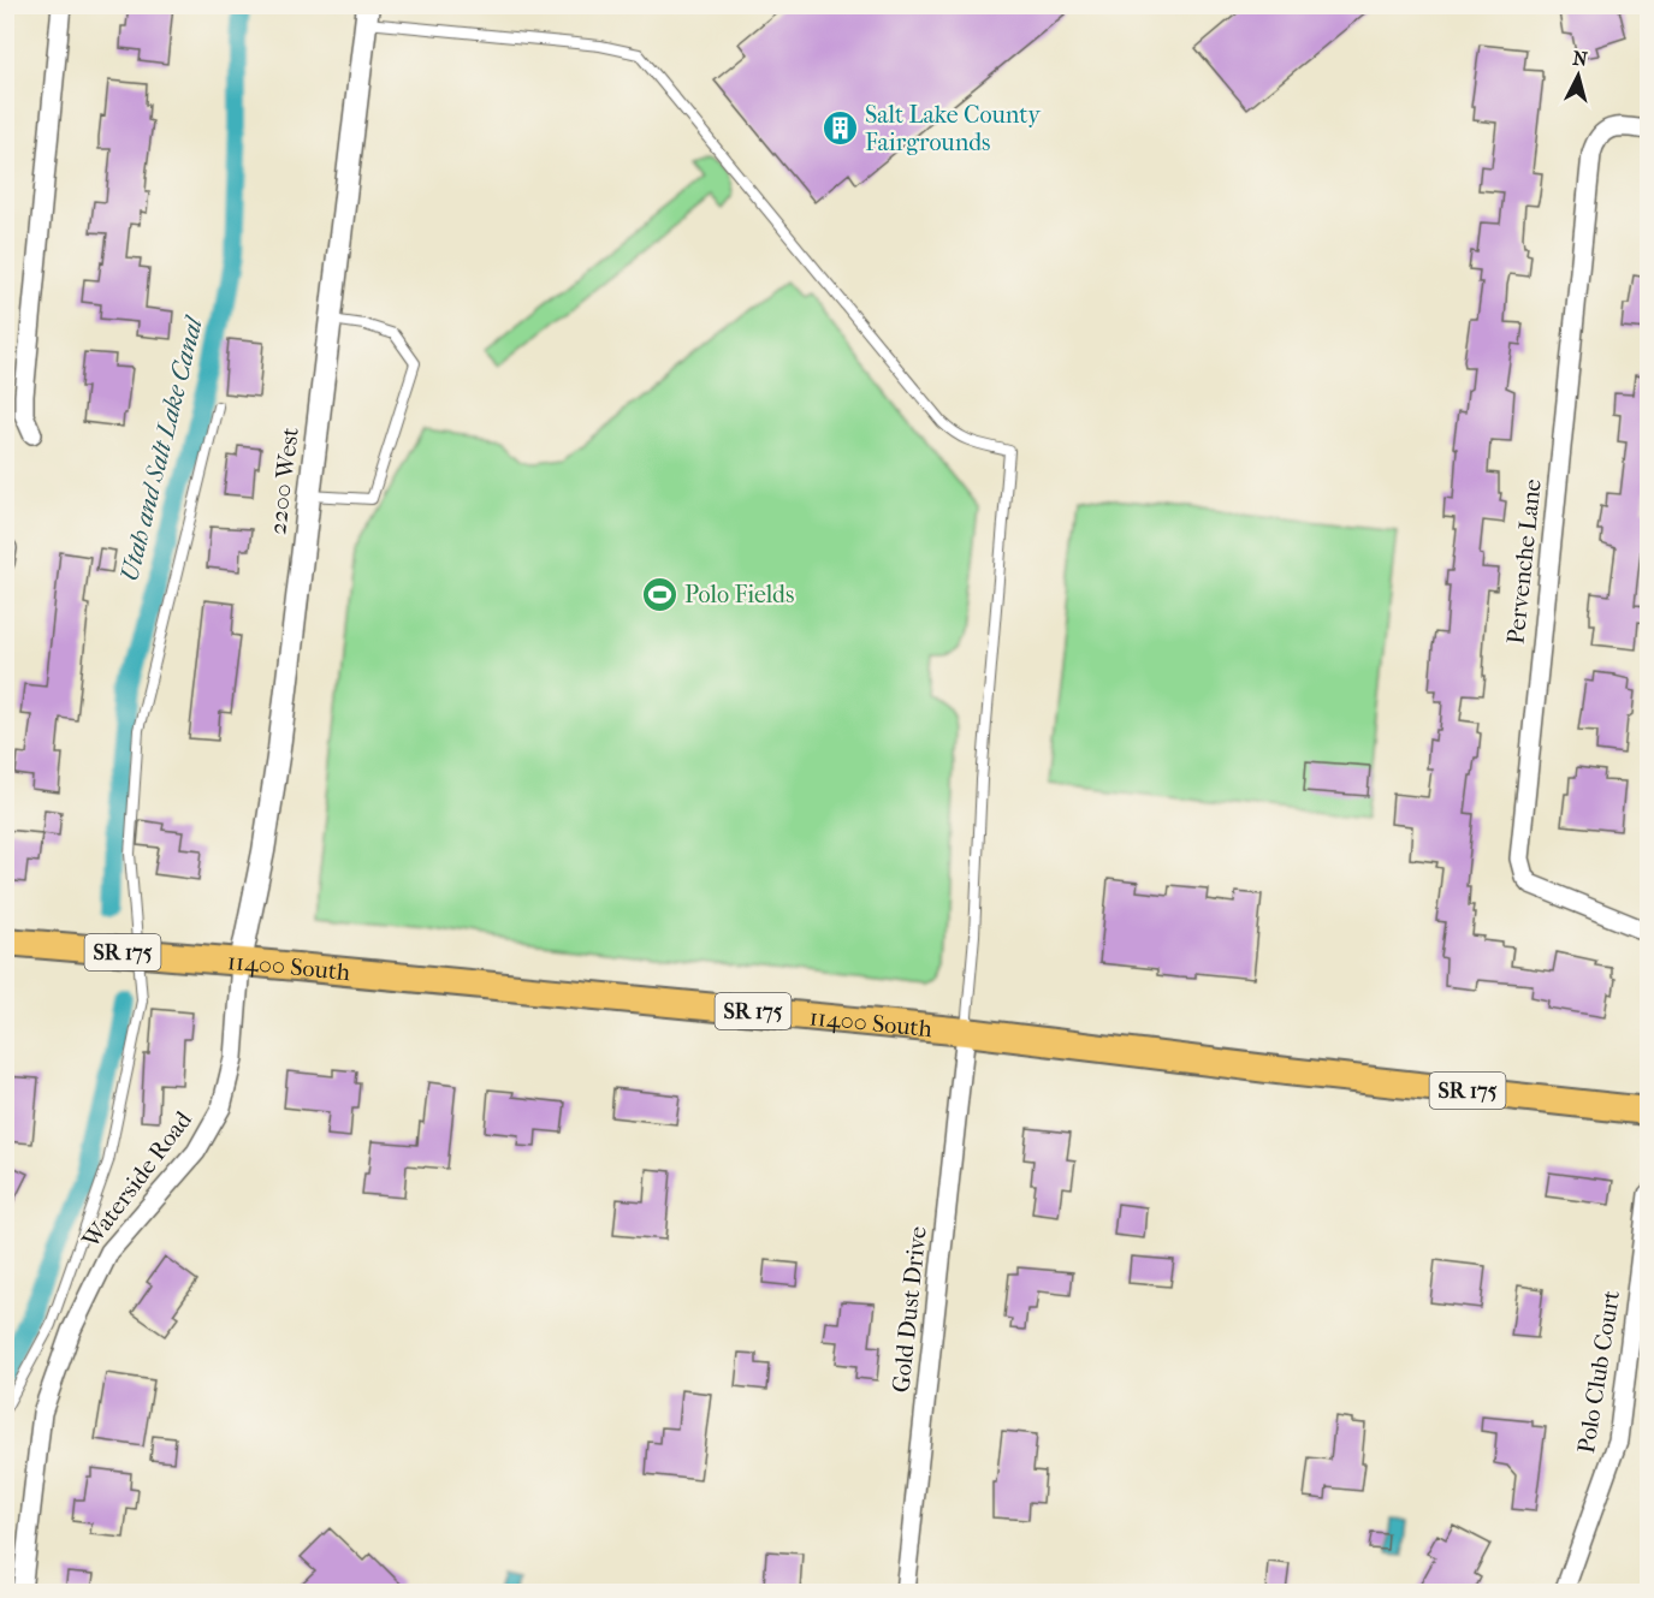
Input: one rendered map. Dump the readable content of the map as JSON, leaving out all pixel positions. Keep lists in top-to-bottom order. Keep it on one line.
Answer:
{"streets":{"main road":["SR 175","11400 South"],"street":["2200 West","Pervenche Lane","Waterside Road","Gold Dust Drive","Polo Club Court"]},"crossings":[["2200 West","11400 South"],["2200 West","Waterside Road"],["11400 South","Waterside Road"],["11400 South","Gold Dust Drive"]],"water":["Utah and Salt Lake Canal"],"places":{"building":["Salt Lake County Fairgrounds"],"sports":["Polo Fields"]},"north":"top"}
